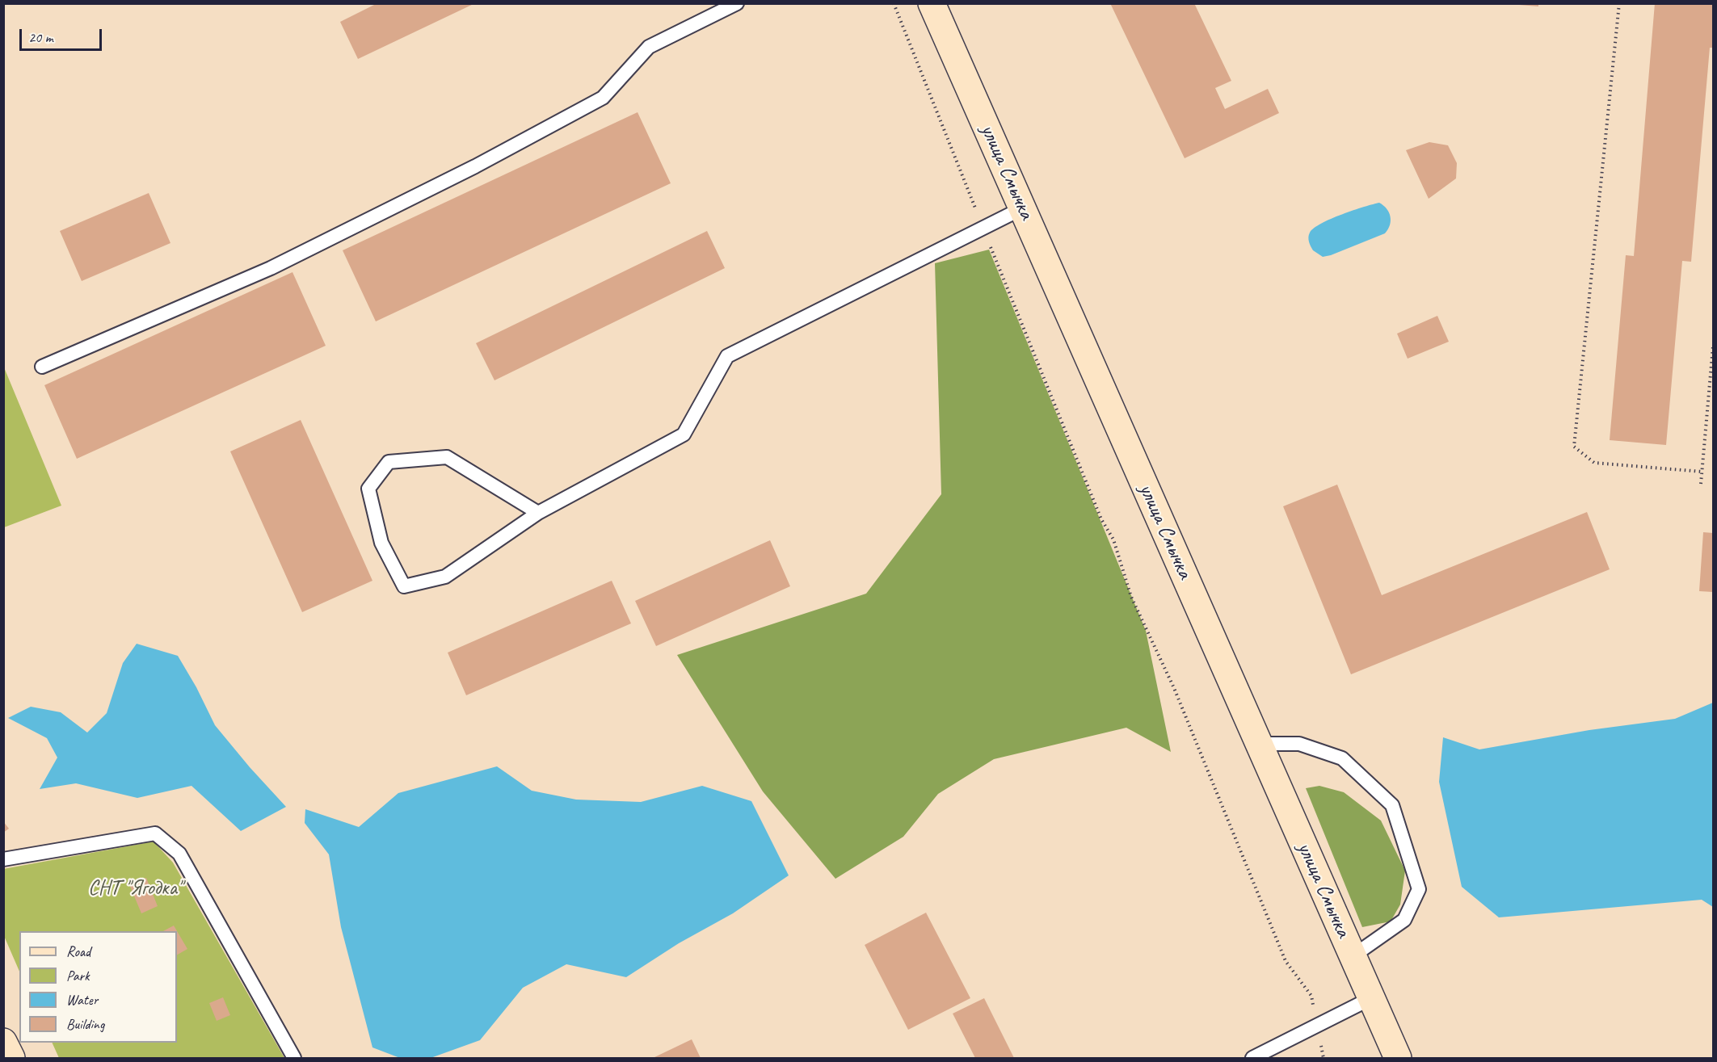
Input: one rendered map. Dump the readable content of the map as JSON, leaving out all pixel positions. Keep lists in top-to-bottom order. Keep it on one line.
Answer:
{"streets":{"street":["улица Смычка"]},"parks":["СНТ \"Ягодка\""],"legend":["Road","Park","Water","Building"],"scale_bar":"20 m"}
